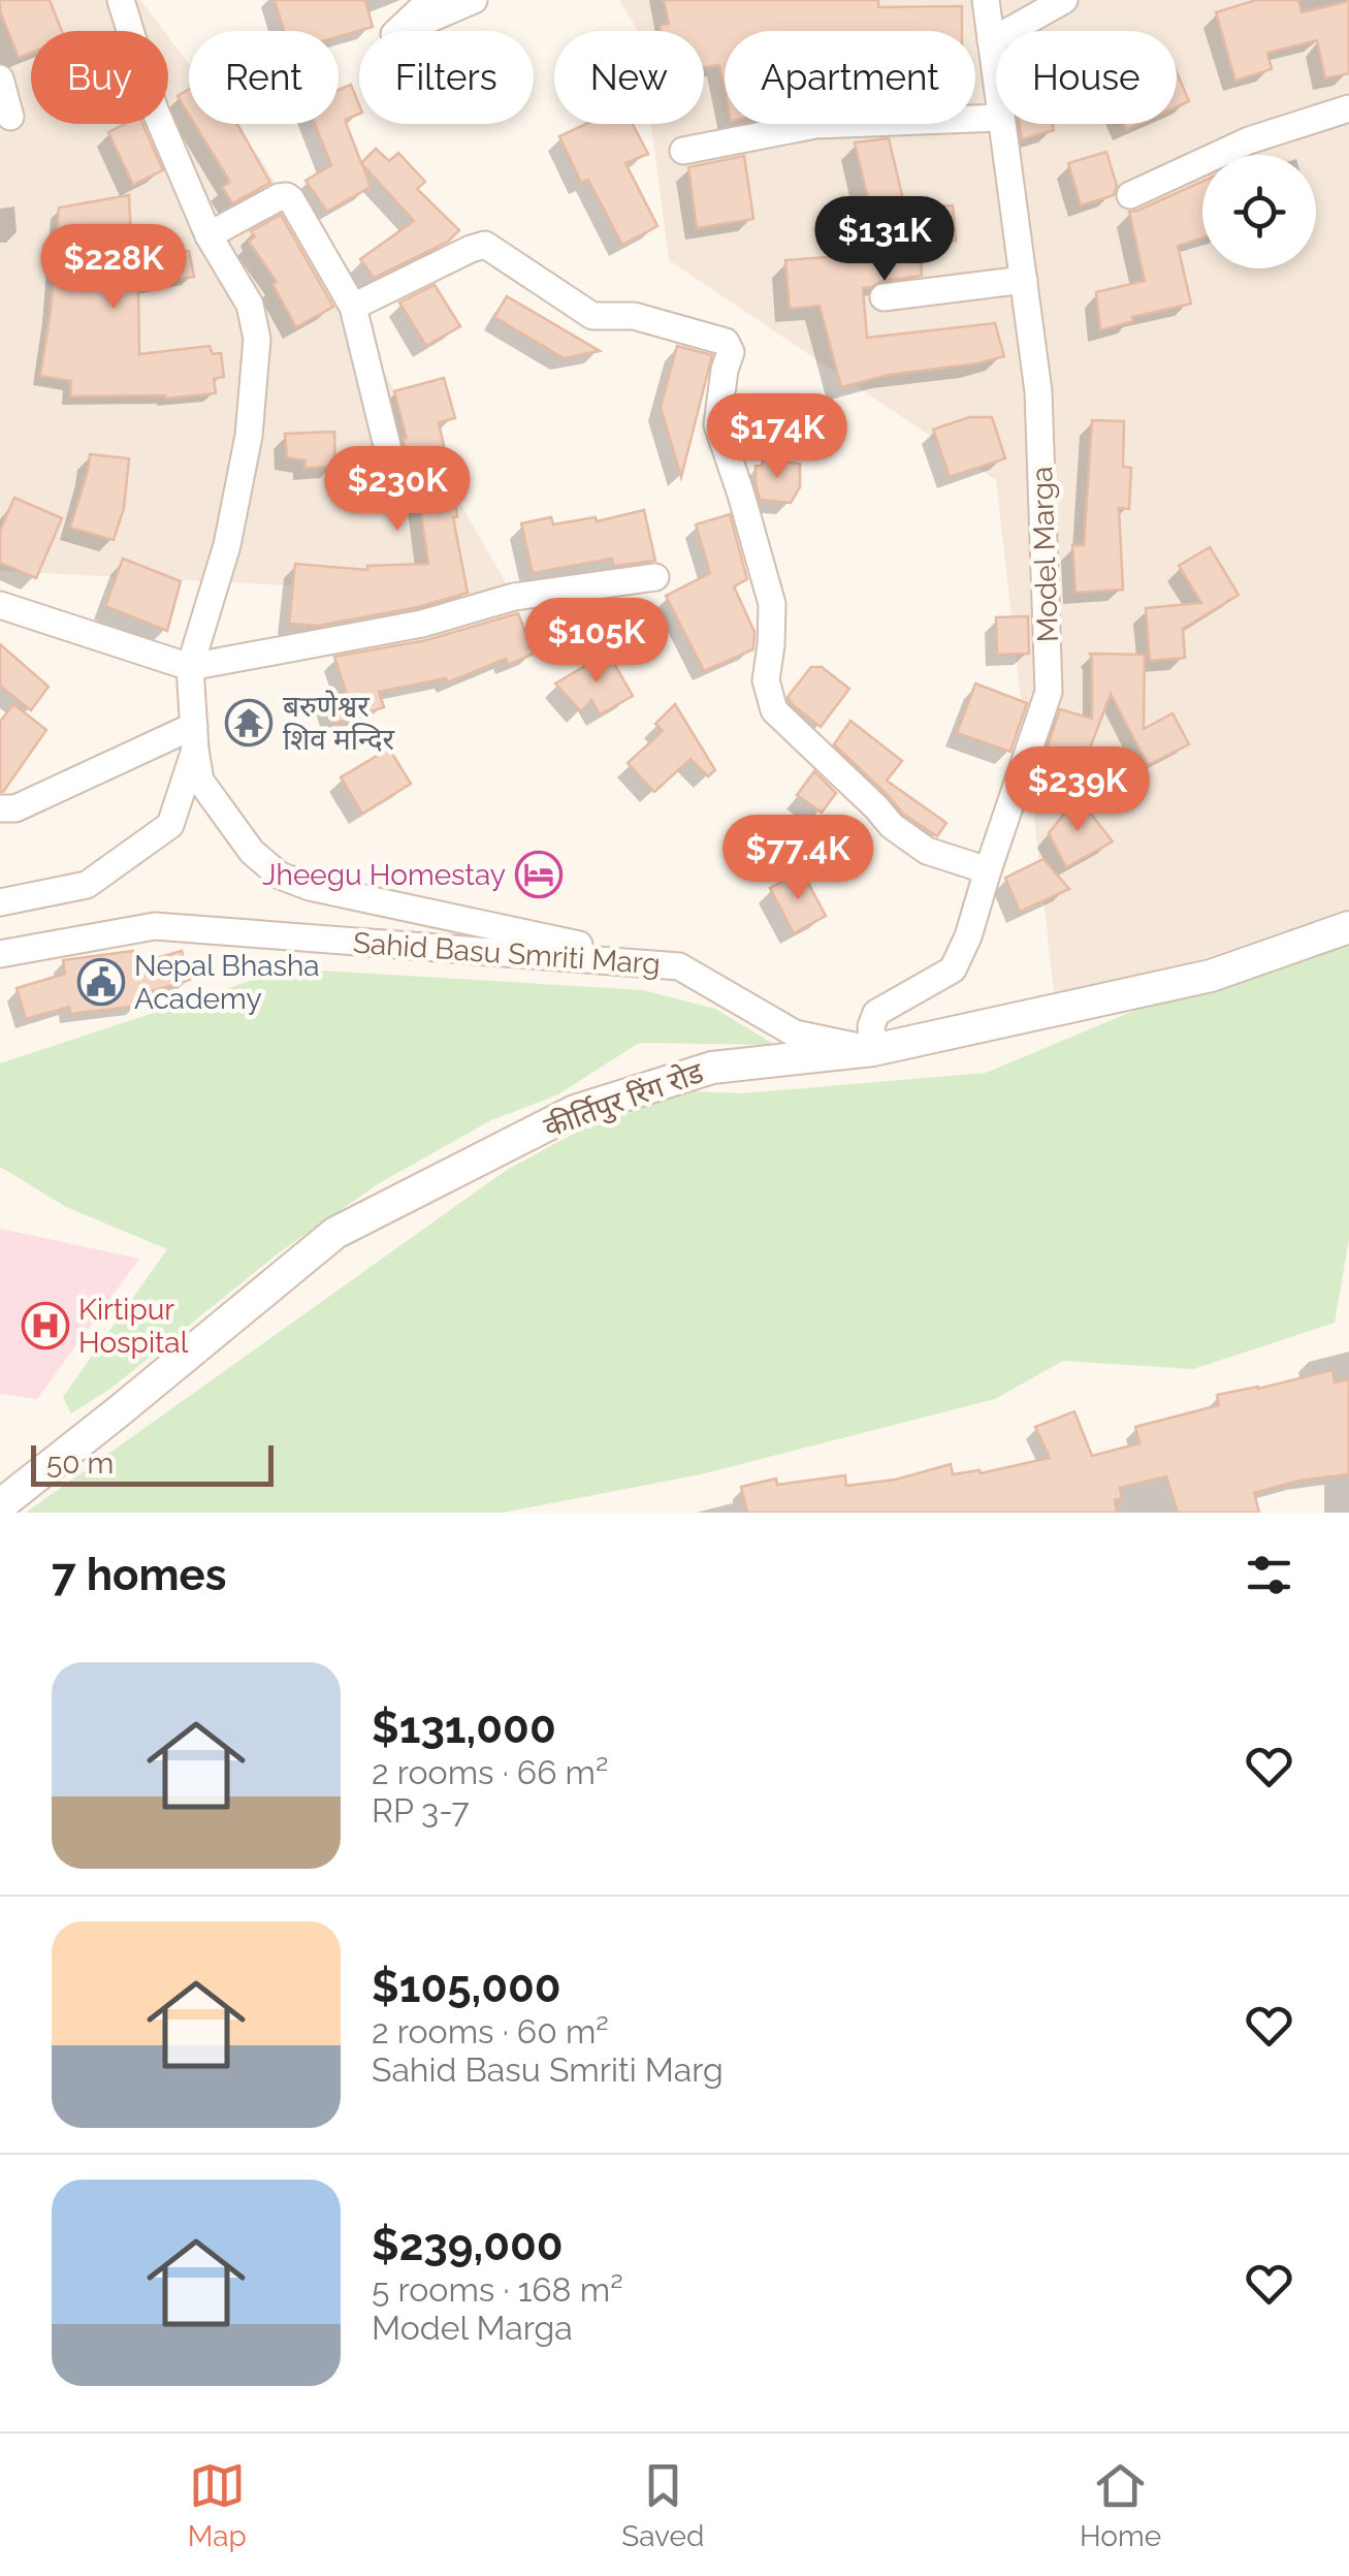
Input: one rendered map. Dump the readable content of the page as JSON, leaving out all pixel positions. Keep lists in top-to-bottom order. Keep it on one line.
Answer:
{"streets":{"street":["Model Marga","Sahid Basu Smriti Marg","कीर्तिपुर रिंग रोड"]},"crossings":[["Model Marga","Sahid Basu Smriti Marg"],["Model Marga","कीर्तिपुर रिंग रोड"],["Sahid Basu Smriti Marg","कीर्तिपुर रिंग रोड"]],"places":{"temple":["बरुणेश्वर शिव मन्दिर"],"hotel":["Jheegu Homestay"],"public building":["Nepal Bhasha Academy"],"hospital":["Kirtipur Hospital"]},"scale_bar":"50 m","page":{"chip":["Buy","Rent","Filters","New","Apartment","House"],"price":["$131K","$228K","$174K","$230K","$105K","$239K","$77.4K"],"scale":"50 m","heading":"7 homes","list":[{"name":"$131,000","note":"2 rooms · 66 m² · RP 3-7"},{"name":"$105,000","note":"2 rooms · 60 m² · Sahid Basu Smriti Marg"},{"name":"$239,000","note":"5 rooms · 168 m² · Model Marga"}],"tabs":["Map","Saved","Home"]}}
